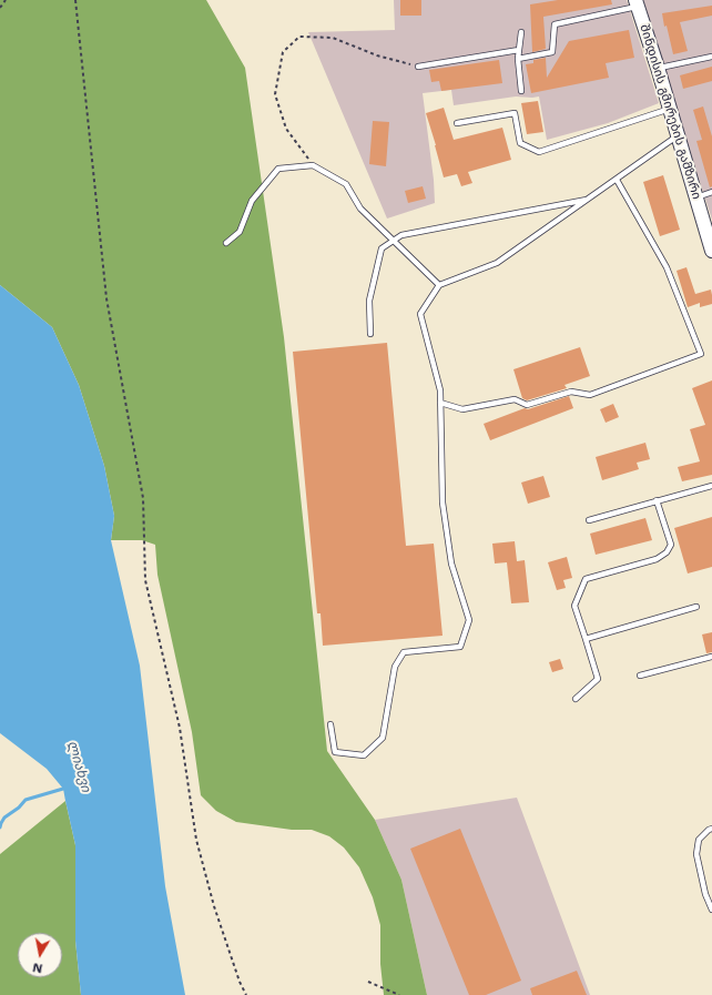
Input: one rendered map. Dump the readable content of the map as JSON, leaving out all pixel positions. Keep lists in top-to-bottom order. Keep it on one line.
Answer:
{"streets":{"main road":["შინდისის გმირების გამზირი"]},"water":["ლიახვი"],"north":"bottom"}
